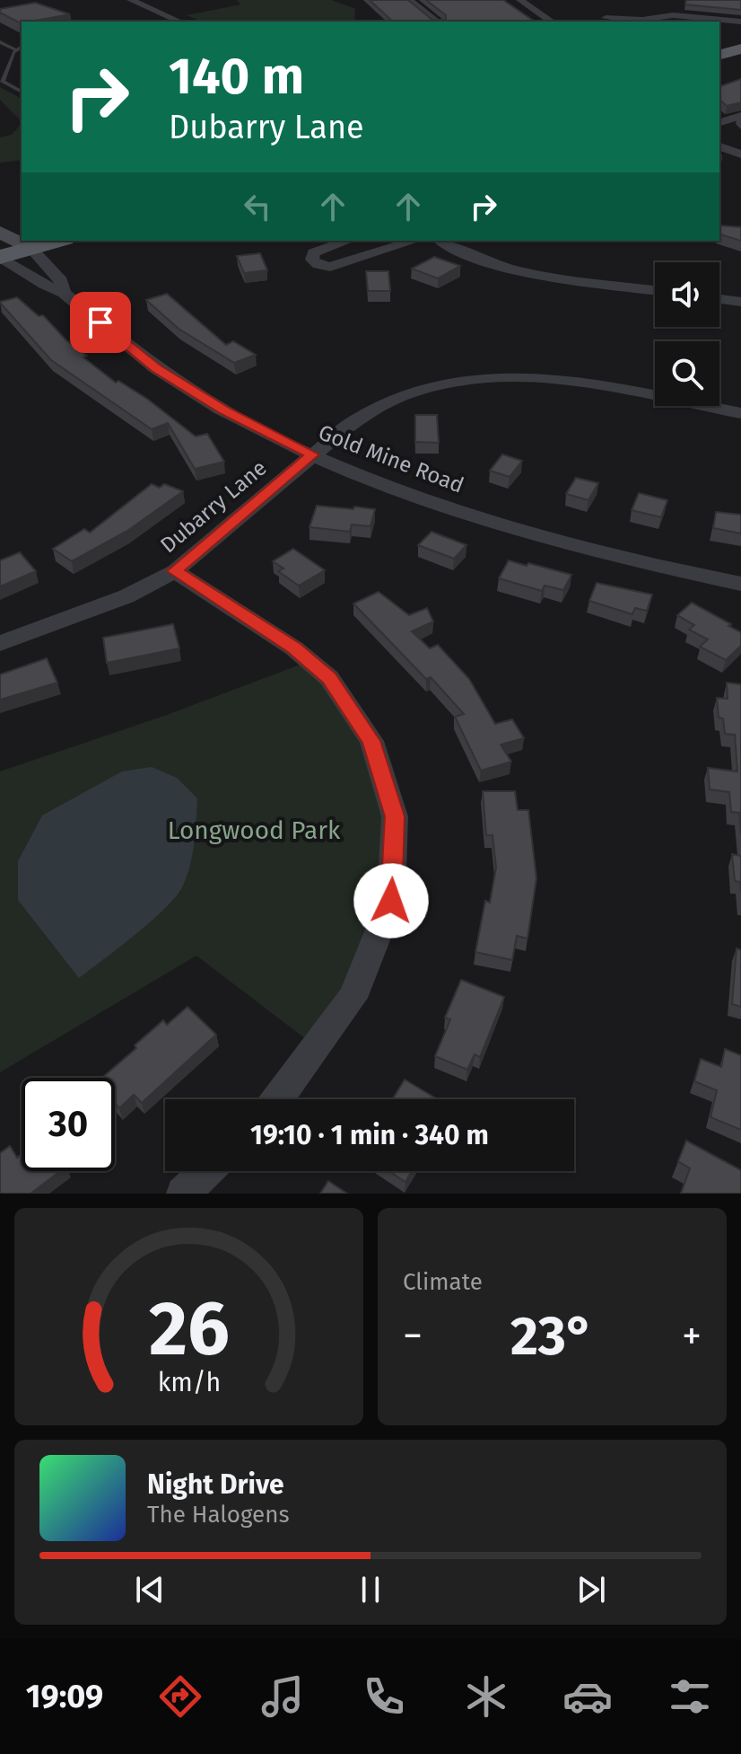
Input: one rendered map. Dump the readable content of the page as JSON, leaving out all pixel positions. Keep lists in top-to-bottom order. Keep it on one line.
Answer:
{"streets":{"street":["Gold Mine Road","Dubarry Lane"]},"crossings":[["Gold Mine Road","Dubarry Lane"]],"parks":["Longwood Park"],"page":{"turn":["140 m","Dubarry Lane"],"limit":"30","trip":"19:10 · 1 min · 340 m","tile":"Climate","heat":["−","23°","+"],"song":["Night Drive","The Halogens"],"tabs":"19:09","gauge":["26","km/h"]}}
